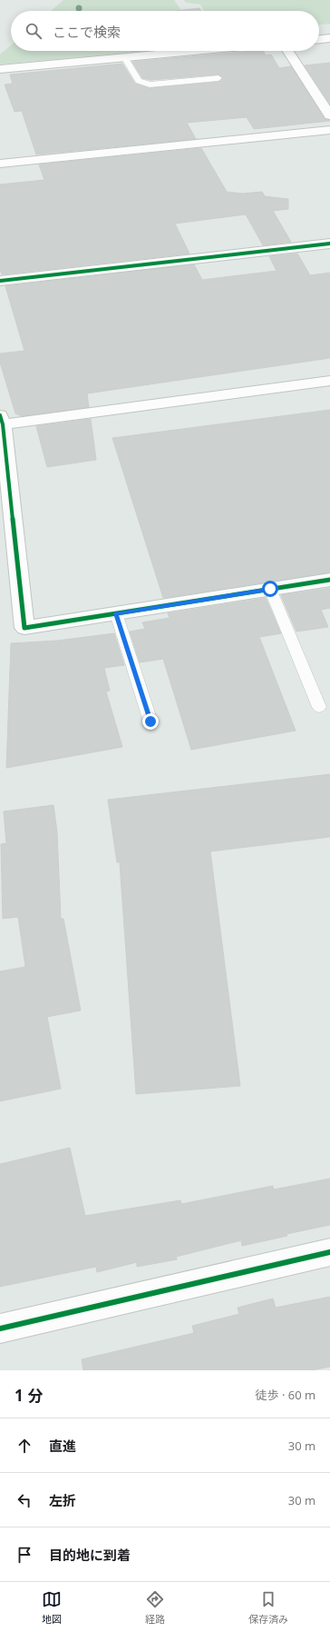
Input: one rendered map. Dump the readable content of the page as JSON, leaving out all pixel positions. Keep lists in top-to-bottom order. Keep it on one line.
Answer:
{"page":{"search":"ここで検索","heading":["1 分","徒歩 · 60 m"],"list":[["直進","30 m"],["左折","30 m"],"目的地に到着"],"nav":["地図","経路","保存済み"]}}
